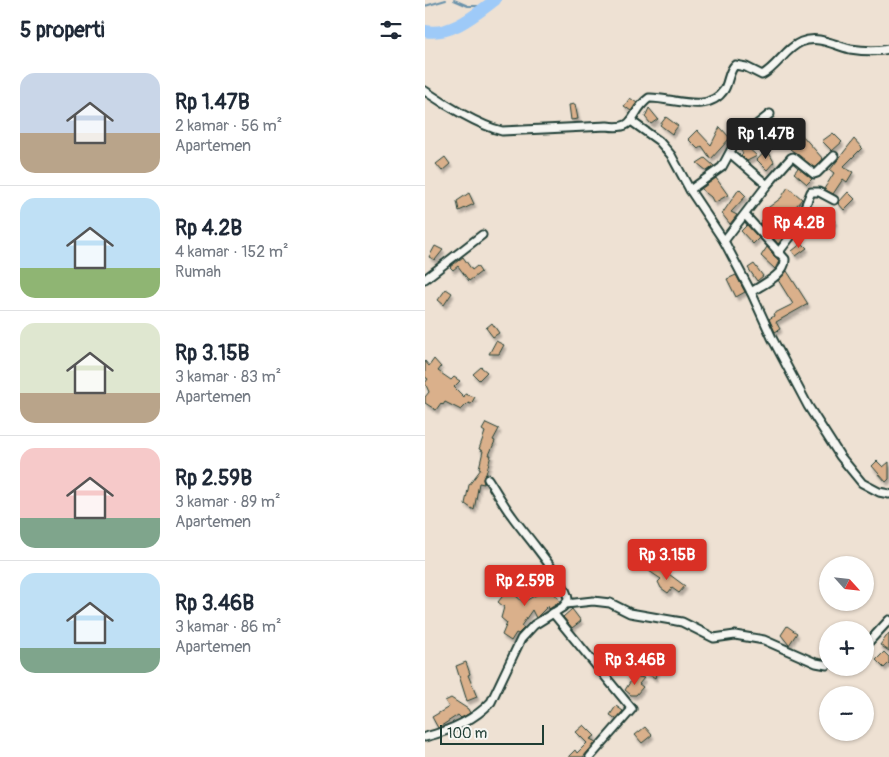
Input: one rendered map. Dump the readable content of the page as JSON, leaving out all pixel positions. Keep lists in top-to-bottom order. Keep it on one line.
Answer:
{"scale_bar":"100 m","north":"bottom right","page":{"heading":"5 properti","list":[{"name":"Rp 1.47B","note":"2 kamar · 56 m² · Apartemen"},{"name":"Rp 4.2B","note":"4 kamar · 152 m² · Rumah"},{"name":"Rp 3.15B","note":"3 kamar · 83 m² · Apartemen"},{"name":"Rp 2.59B","note":"3 kamar · 89 m² · Apartemen"},{"name":"Rp 3.46B","note":"3 kamar · 86 m² · Apartemen"}],"price":["Rp 1.47B","Rp 4.2B","Rp 3.15B","Rp 2.59B","Rp 3.46B"],"map_buttons":["+","−"],"scale":"100 m"}}
